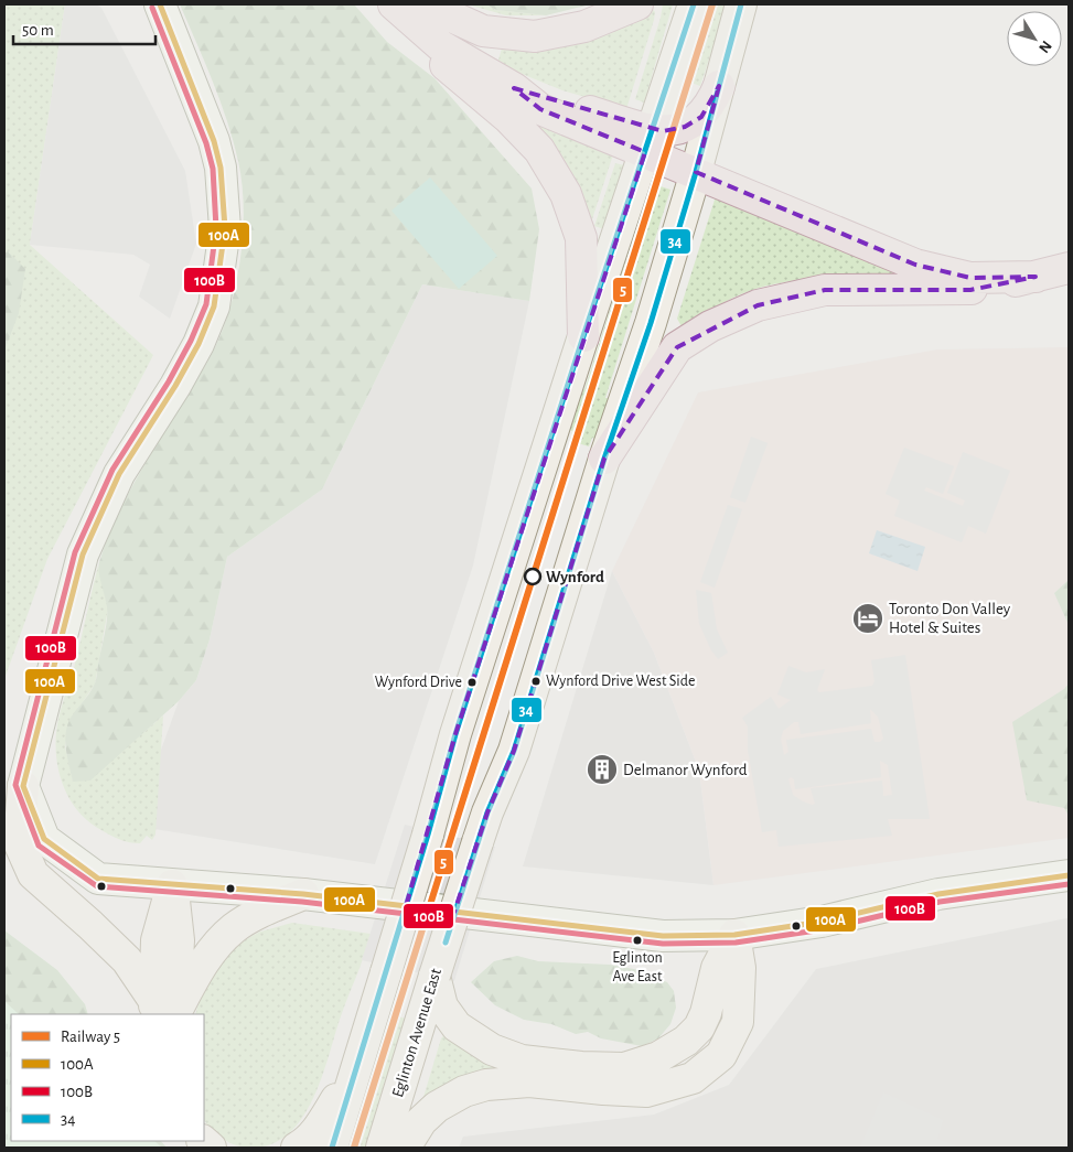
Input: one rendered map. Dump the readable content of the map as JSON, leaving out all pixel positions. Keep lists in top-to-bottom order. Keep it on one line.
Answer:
{"streets":{"main road":["Eglinton Avenue East"]},"places":{"other":["Wynford","Wynford Drive West Side","Wynford Drive","Eglinton Ave East"],"hotel":["Toronto Don Valley Hotel & Suites"],"building":["Delmanor Wynford"]},"lines":["rail line 5","transit line 100A","transit line 34","transit line 100B"],"legend":["Railway 5","100A","100B","34"],"scale_bar":"50 m","north":"bottom right"}
